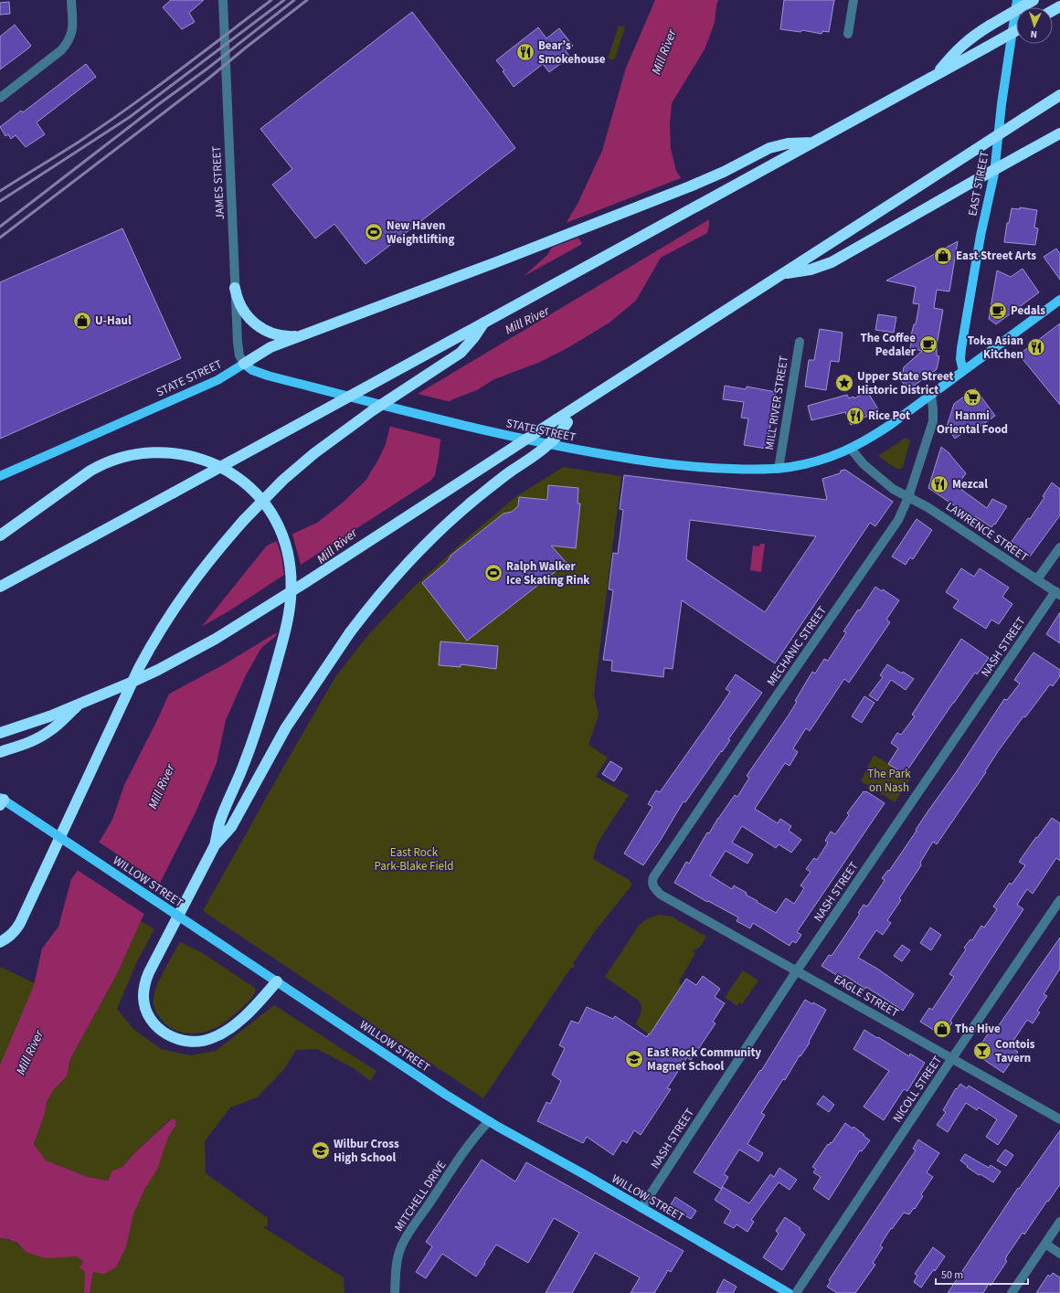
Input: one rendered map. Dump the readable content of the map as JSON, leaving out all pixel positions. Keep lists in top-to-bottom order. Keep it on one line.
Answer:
{"streets":{"main road":["EAST STREET","STATE STREET","WILLOW STREET"],"street":["JAMES STREET","MILL RIVER STREET","LAWRENCE STREET","MECHANIC STREET","NASH STREET","EAGLE STREET","NICOLL STREET","MITCHELL DRIVE"]},"crossings":[["JAMES STREET","STATE STREET"],["EAST STREET","STATE STREET"],["STATE STREET","MILL RIVER STREET"],["STATE STREET","LAWRENCE STREET"],["STATE STREET","MECHANIC STREET"],["LAWRENCE STREET","MECHANIC STREET"],["LAWRENCE STREET","NASH STREET"],["MECHANIC STREET","EAGLE STREET"],["NASH STREET","WILLOW STREET"],["NASH STREET","EAGLE STREET"],["WILLOW STREET","MITCHELL DRIVE"],["EAGLE STREET","NICOLL STREET"]],"water":["Mill River"],"parks":["The Park on Nash","East Rock Park-Blake Field"],"places":{"restaurant":["Bear’s Smokehouse","Toka Asian Kitchen","Rice Pot","Mezcal"],"sports":["New Haven Weightlifting","Ralph Walker Ice Skating Rink"],"shop":["East Street Arts","U-Haul","The Hive"],"cafe":["Pedals","The Coffee Pedaler"],"place":["Upper State Street Historic District"],"supermarket":["Hanmi Oriental Food"],"bar":["Contois Tavern"],"school or university":["East Rock Community Magnet School","Wilbur Cross High School"]},"scale_bar":"50 m","north":"bottom"}
